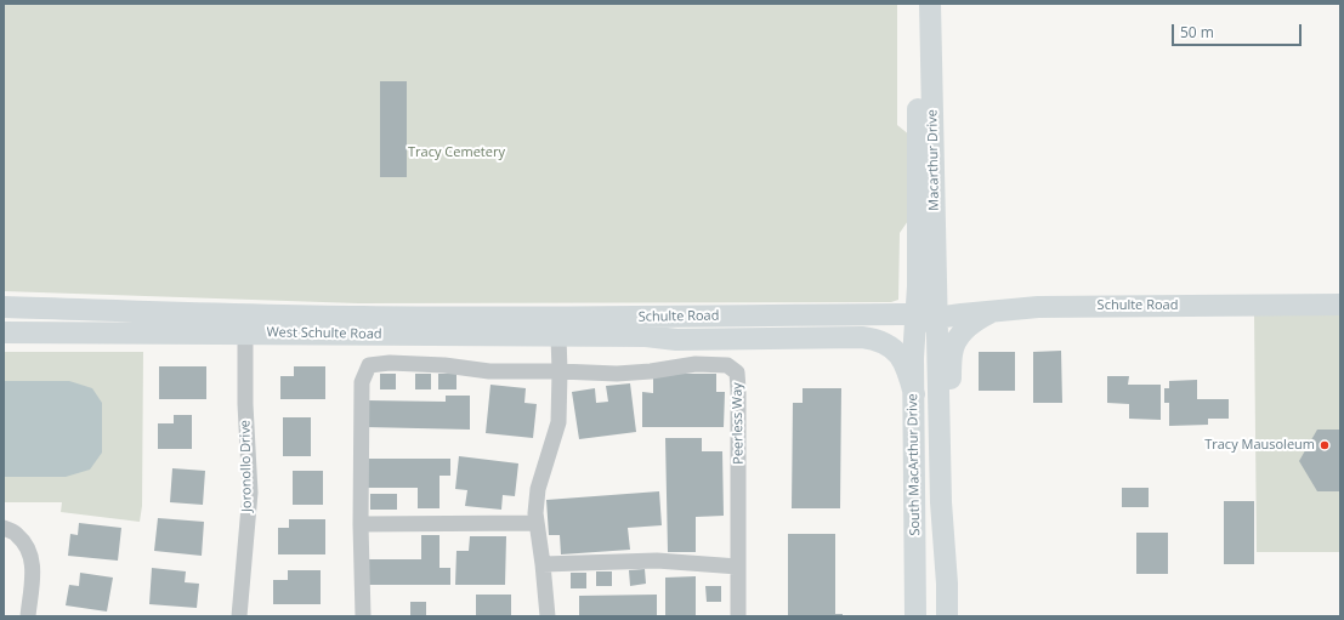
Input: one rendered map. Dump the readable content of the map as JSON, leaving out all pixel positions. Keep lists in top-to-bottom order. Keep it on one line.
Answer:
{"streets":{"main road":["Macarthur Drive","Schulte Road","West Schulte Road","South MacArthur Drive"],"street":["Peerless Way","Joronollo Drive"]},"crossings":[["Macarthur Drive","Schulte Road"],["Macarthur Drive","South MacArthur Drive"],["Schulte Road","West Schulte Road"],["Schulte Road","South MacArthur Drive"],["West Schulte Road","Joronollo Drive"]],"parks":["Tracy Cemetery"],"places":["Tracy Mausoleum"],"scale_bar":"50 m"}
